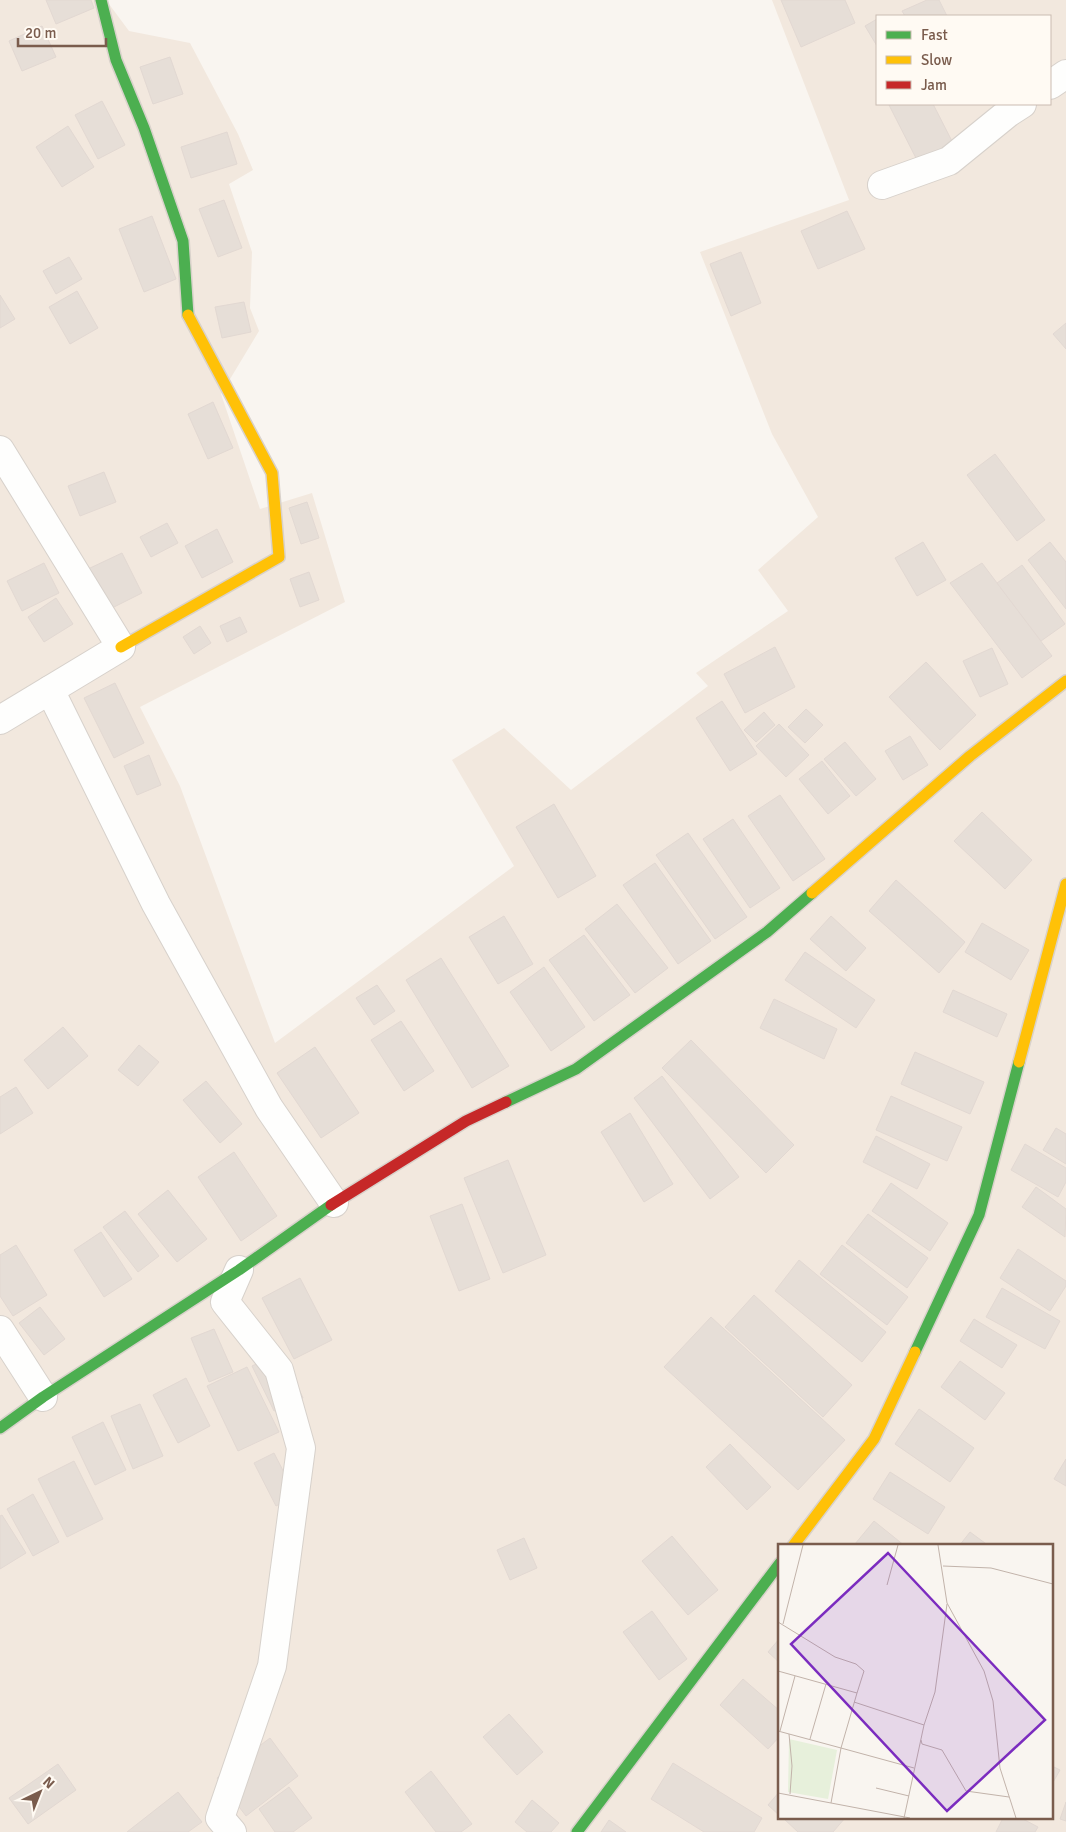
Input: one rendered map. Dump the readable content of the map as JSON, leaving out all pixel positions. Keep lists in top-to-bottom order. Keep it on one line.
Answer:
{"legend":["Fast","Slow","Jam"],"scale_bar":"20 m","north":"top right"}
